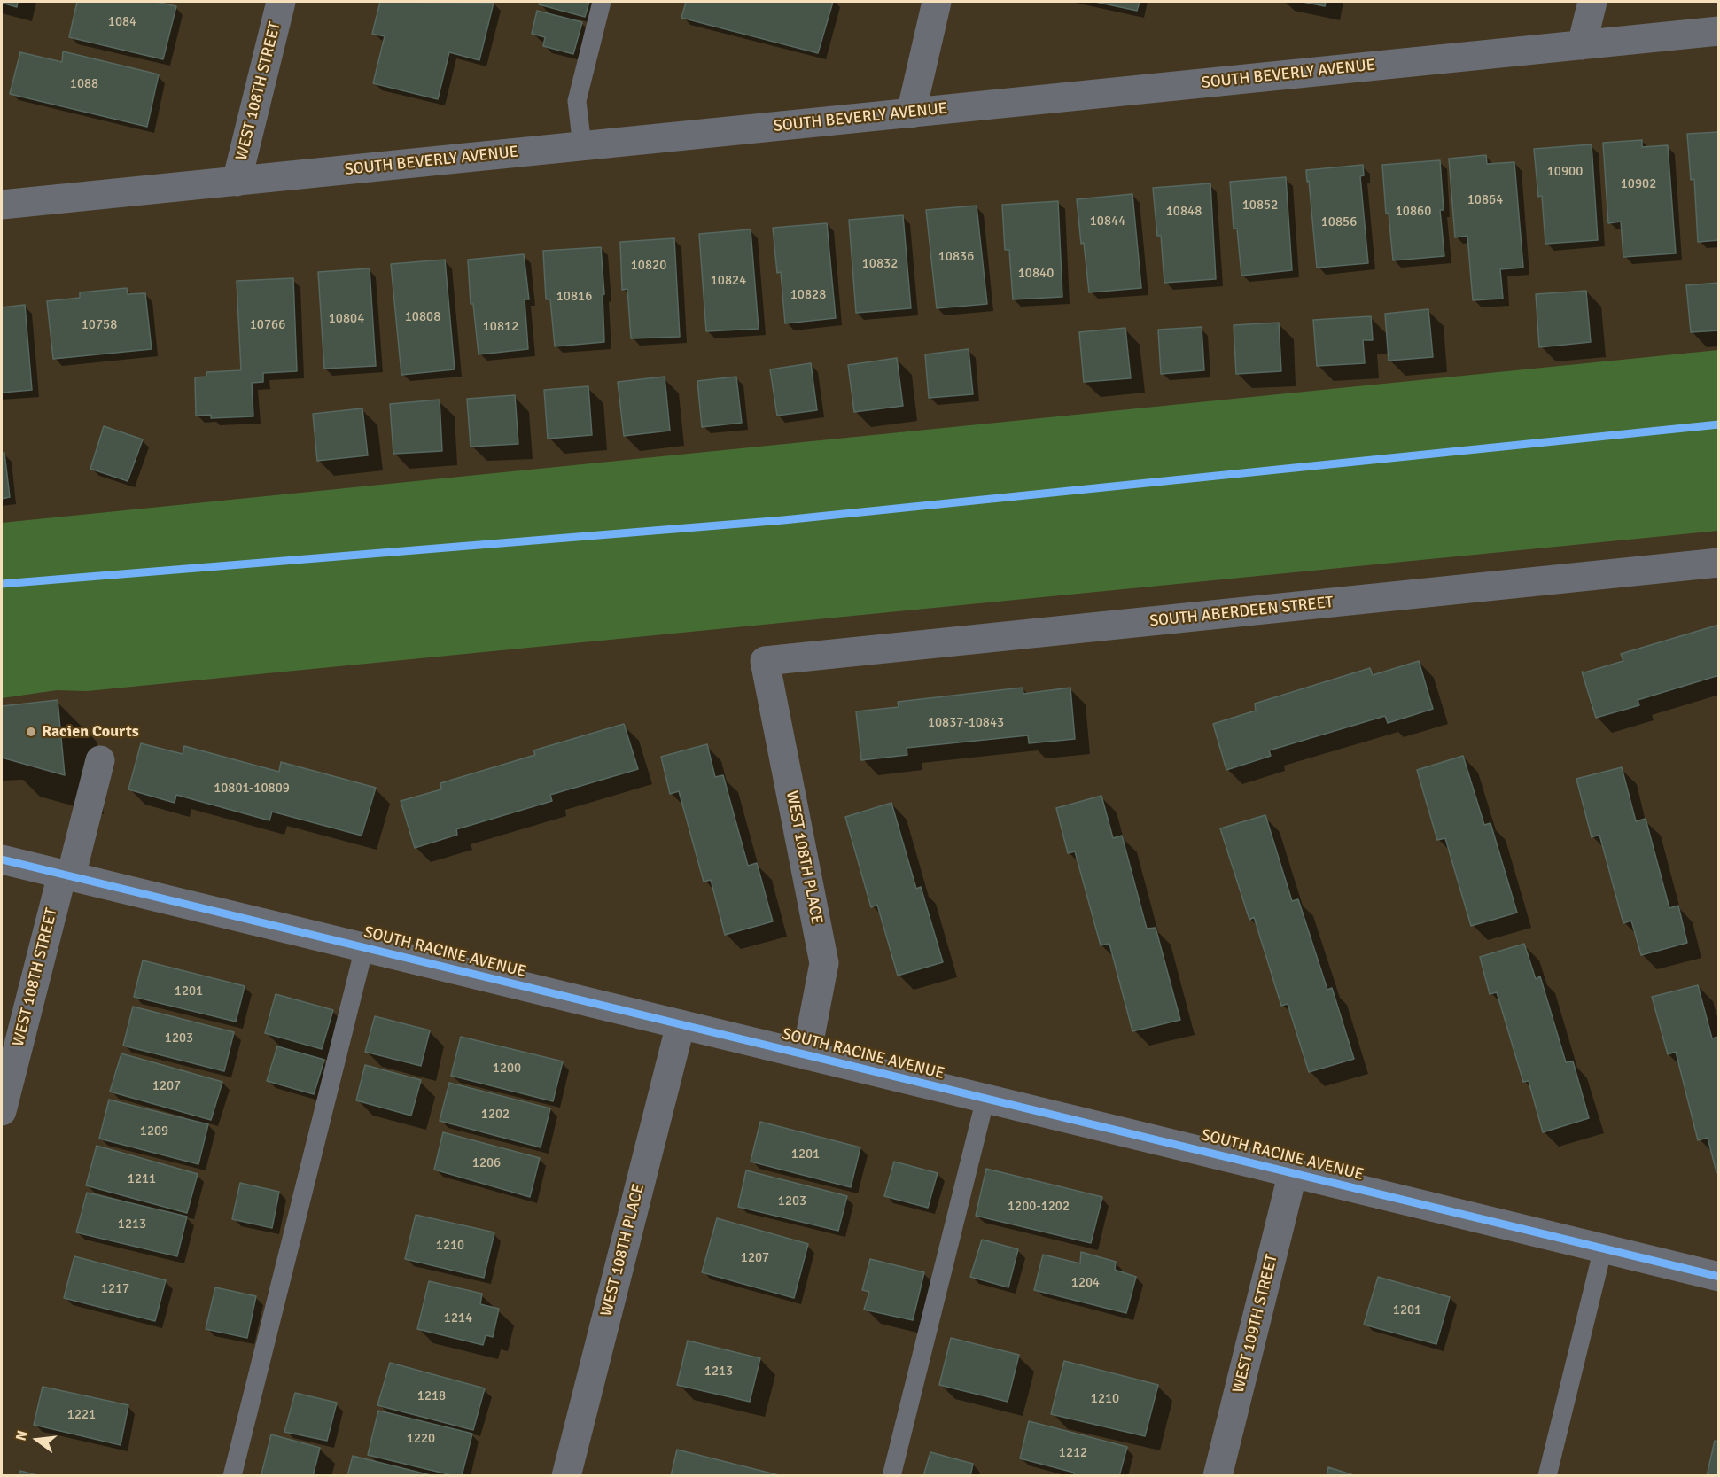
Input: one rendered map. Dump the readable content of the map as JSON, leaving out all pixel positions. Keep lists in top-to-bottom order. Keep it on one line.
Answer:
{"streets":{"street":["SOUTH BEVERLY AVENUE","WEST 108TH STREET","SOUTH ABERDEEN STREET","WEST 108TH PLACE","SOUTH RACINE AVENUE","WEST 109TH STREET"]},"crossings":[["SOUTH BEVERLY AVENUE","WEST 108TH STREET"],["WEST 108TH STREET","SOUTH RACINE AVENUE"],["SOUTH ABERDEEN STREET","WEST 108TH PLACE"],["WEST 108TH PLACE","SOUTH RACINE AVENUE"],["SOUTH RACINE AVENUE","WEST 109TH STREET"]],"places":["Racien Courts"],"house_numbers":["1084","1088","10900","10902","10864","10852","10848","10860","10844","10856","10836","10832","10820","10840","10824","10828","10816","10808","10804","10758","10766","10812","10837-10843","10801-10809","1201","1203","1200","1207","1202","1209","1201","1206","1211","1203","1200-1202","1213","1210","1207","1204","1217","1201","1214","1213","1218","1210","1221","1220","1212"],"north":"left"}
